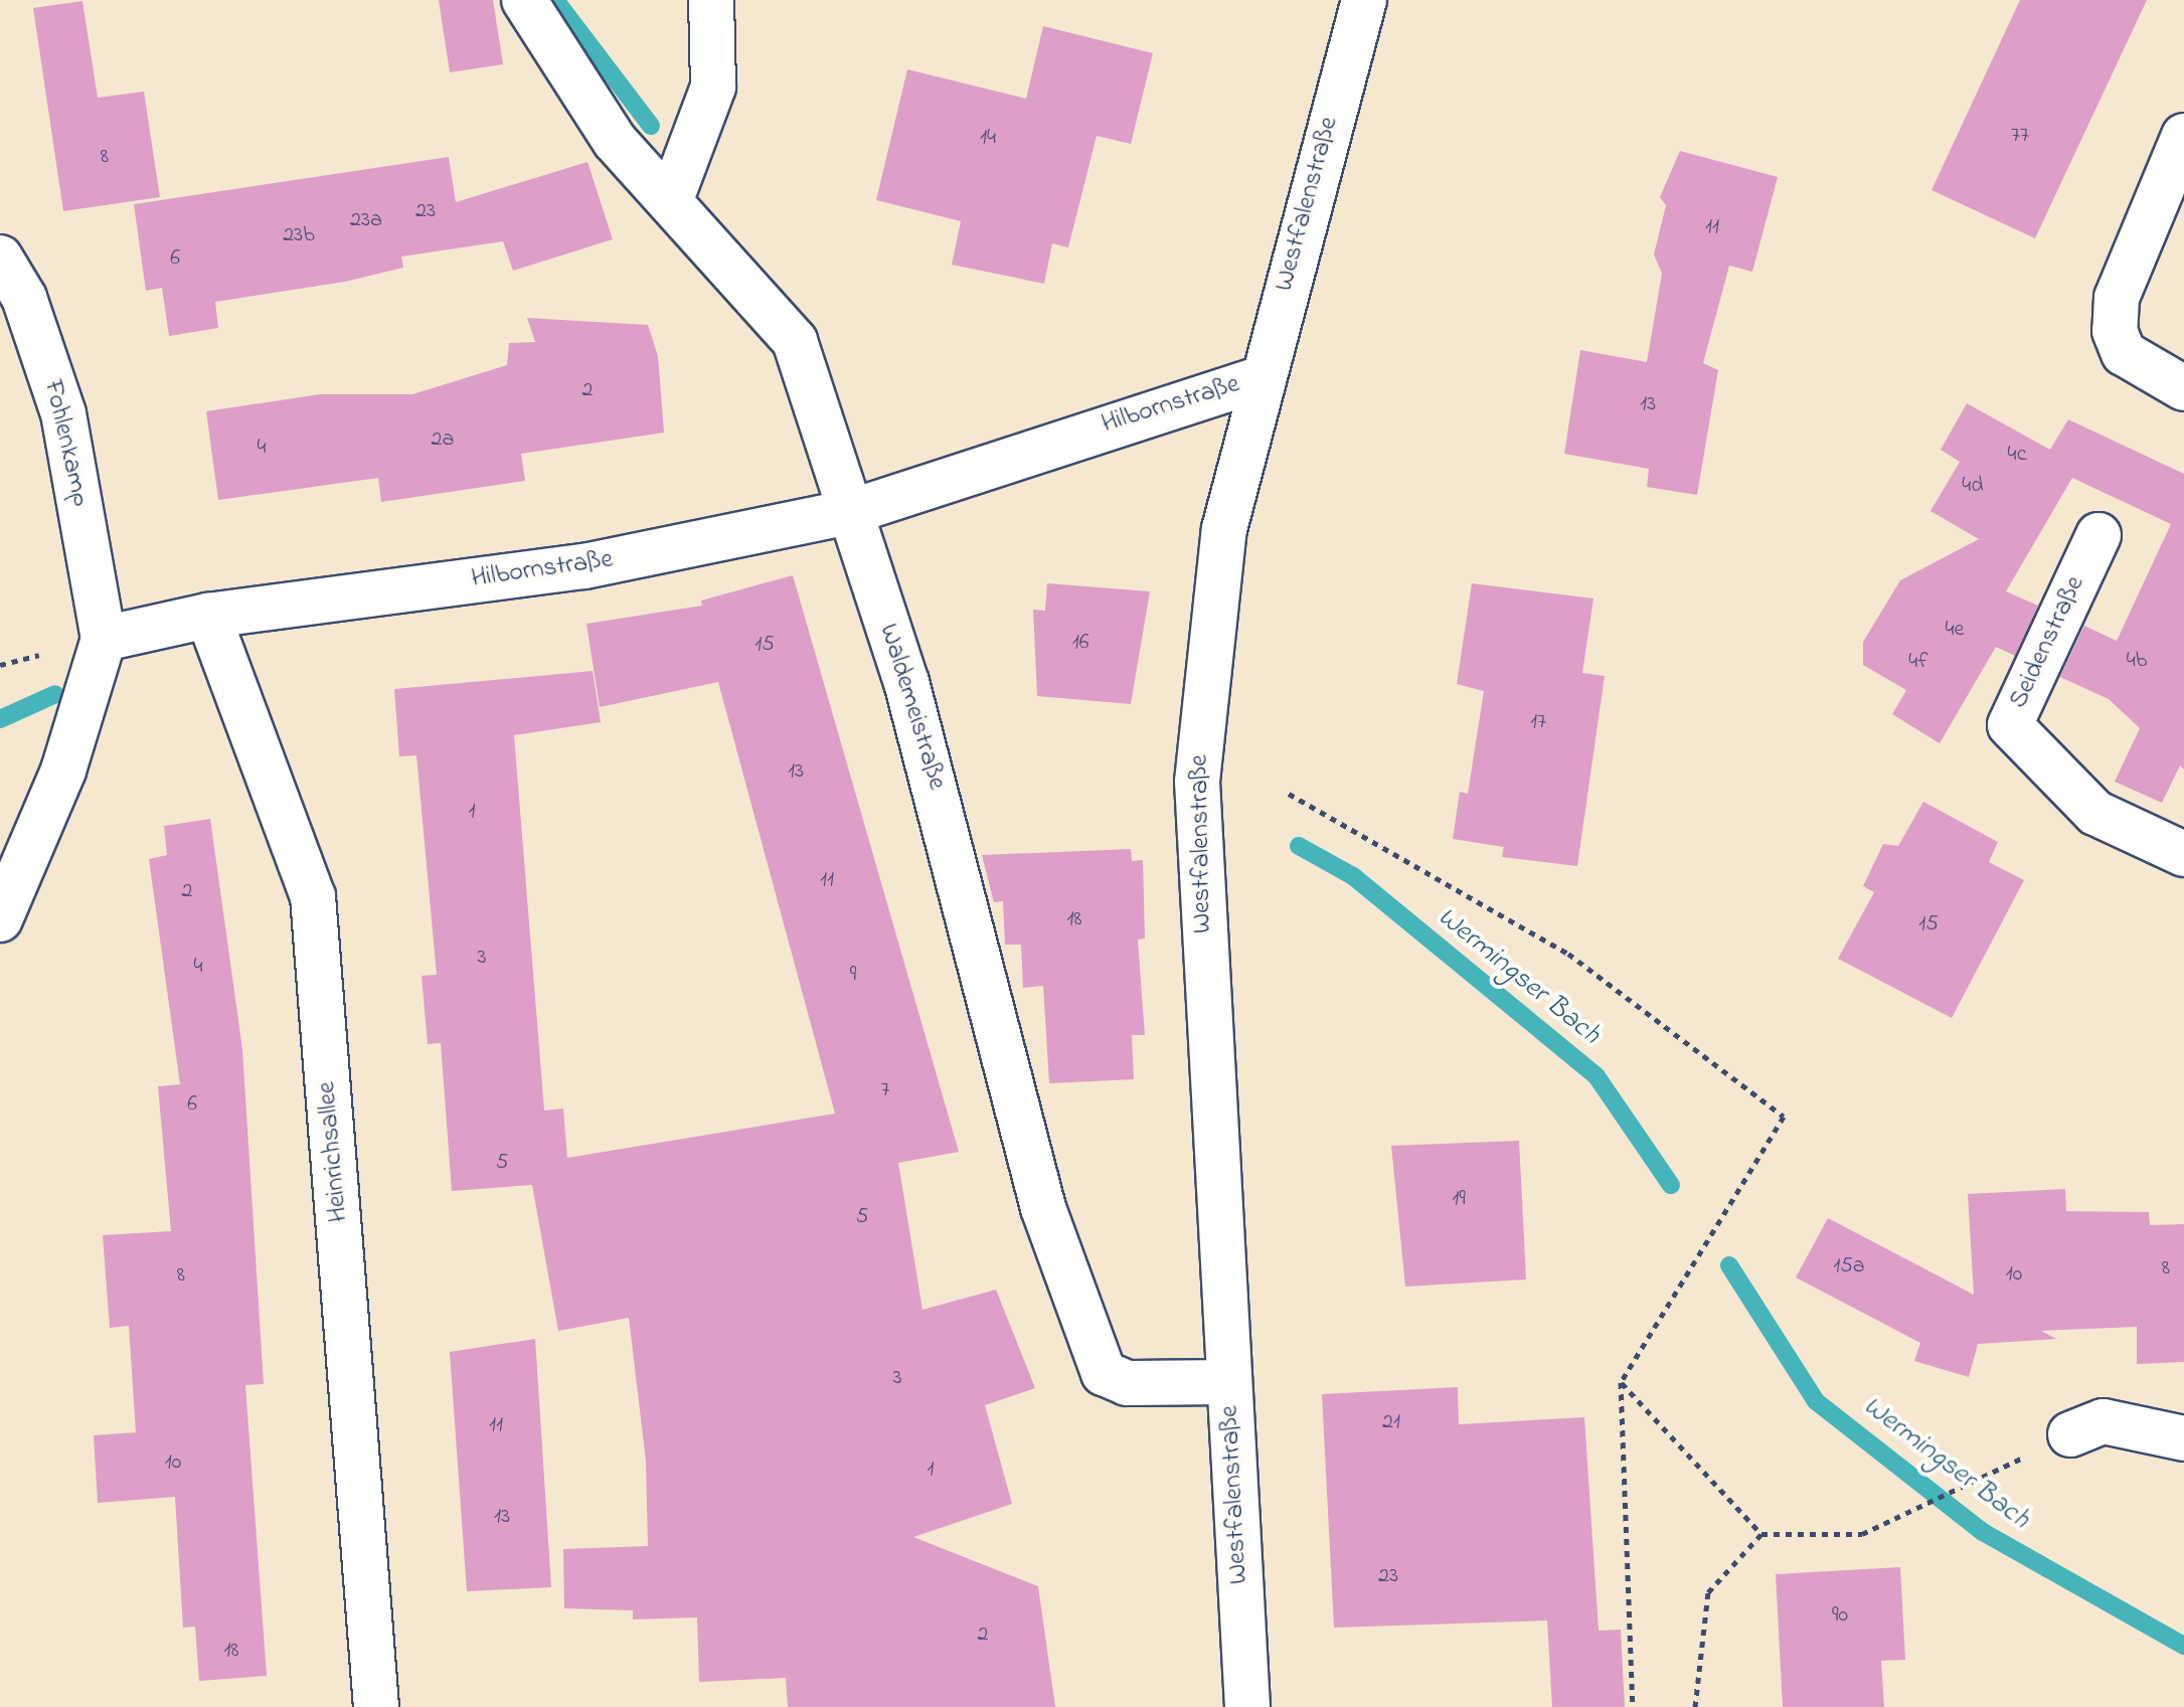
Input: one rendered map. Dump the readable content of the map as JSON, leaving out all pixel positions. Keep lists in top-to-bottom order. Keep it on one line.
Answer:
{"streets":{"street":["Westfalenstraße","Hilbornstraße","Fohlenkamp","Seidenstraße","Waldemeistraße","Heinrichsallee"]},"crossings":[["Westfalenstraße","Hilbornstraße"],["Westfalenstraße","Waldemeistraße"],["Hilbornstraße","Fohlenkamp"],["Hilbornstraße","Waldemeistraße"],["Hilbornstraße","Heinrichsallee"]],"water":["Wermingser Bach"],"house_numbers":["77","14","8","23","23a","11","23b","6","2","13","2a","4","4c","4d","4e","16","15","4b","4f","17","13","1","11","2","18","15","3","4","9","7","6","5","19","5","15a","8","10","8","3","21","11","10","1","13","23","90","2","18"]}
